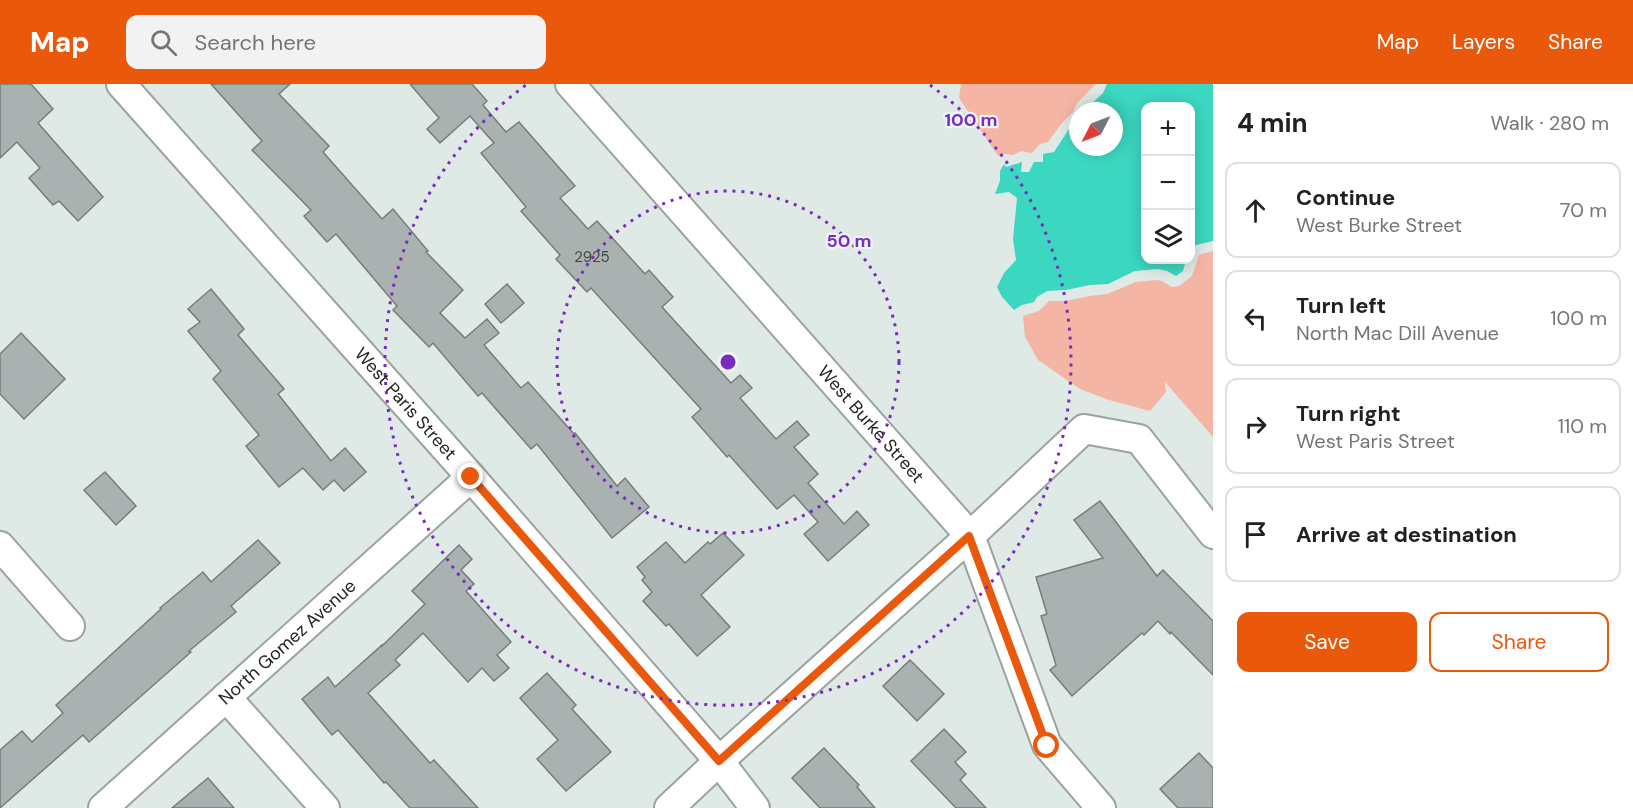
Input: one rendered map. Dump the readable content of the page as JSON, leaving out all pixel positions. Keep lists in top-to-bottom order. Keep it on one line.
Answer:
{"streets":{"street":["West Paris Street","West Burke Street","North Gomez Avenue"]},"crossings":[["West Paris Street","North Gomez Avenue"]],"house_numbers":["2925"],"north":"bottom left","page":{"header":"Map","search":"Search here","nav":["Map","Layers","Share"],"heading":["4 min","Walk · 280 m"],"map_buttons":["+","−"],"list":[["Continue","West Burke Street","70 m"],["Turn left","North Mac Dill Avenue","100 m"],["Turn right","West Paris Street","110 m"],"Arrive at destination"],"buttons":["Save","Share"]},"rings":["100 m","50 m"]}
